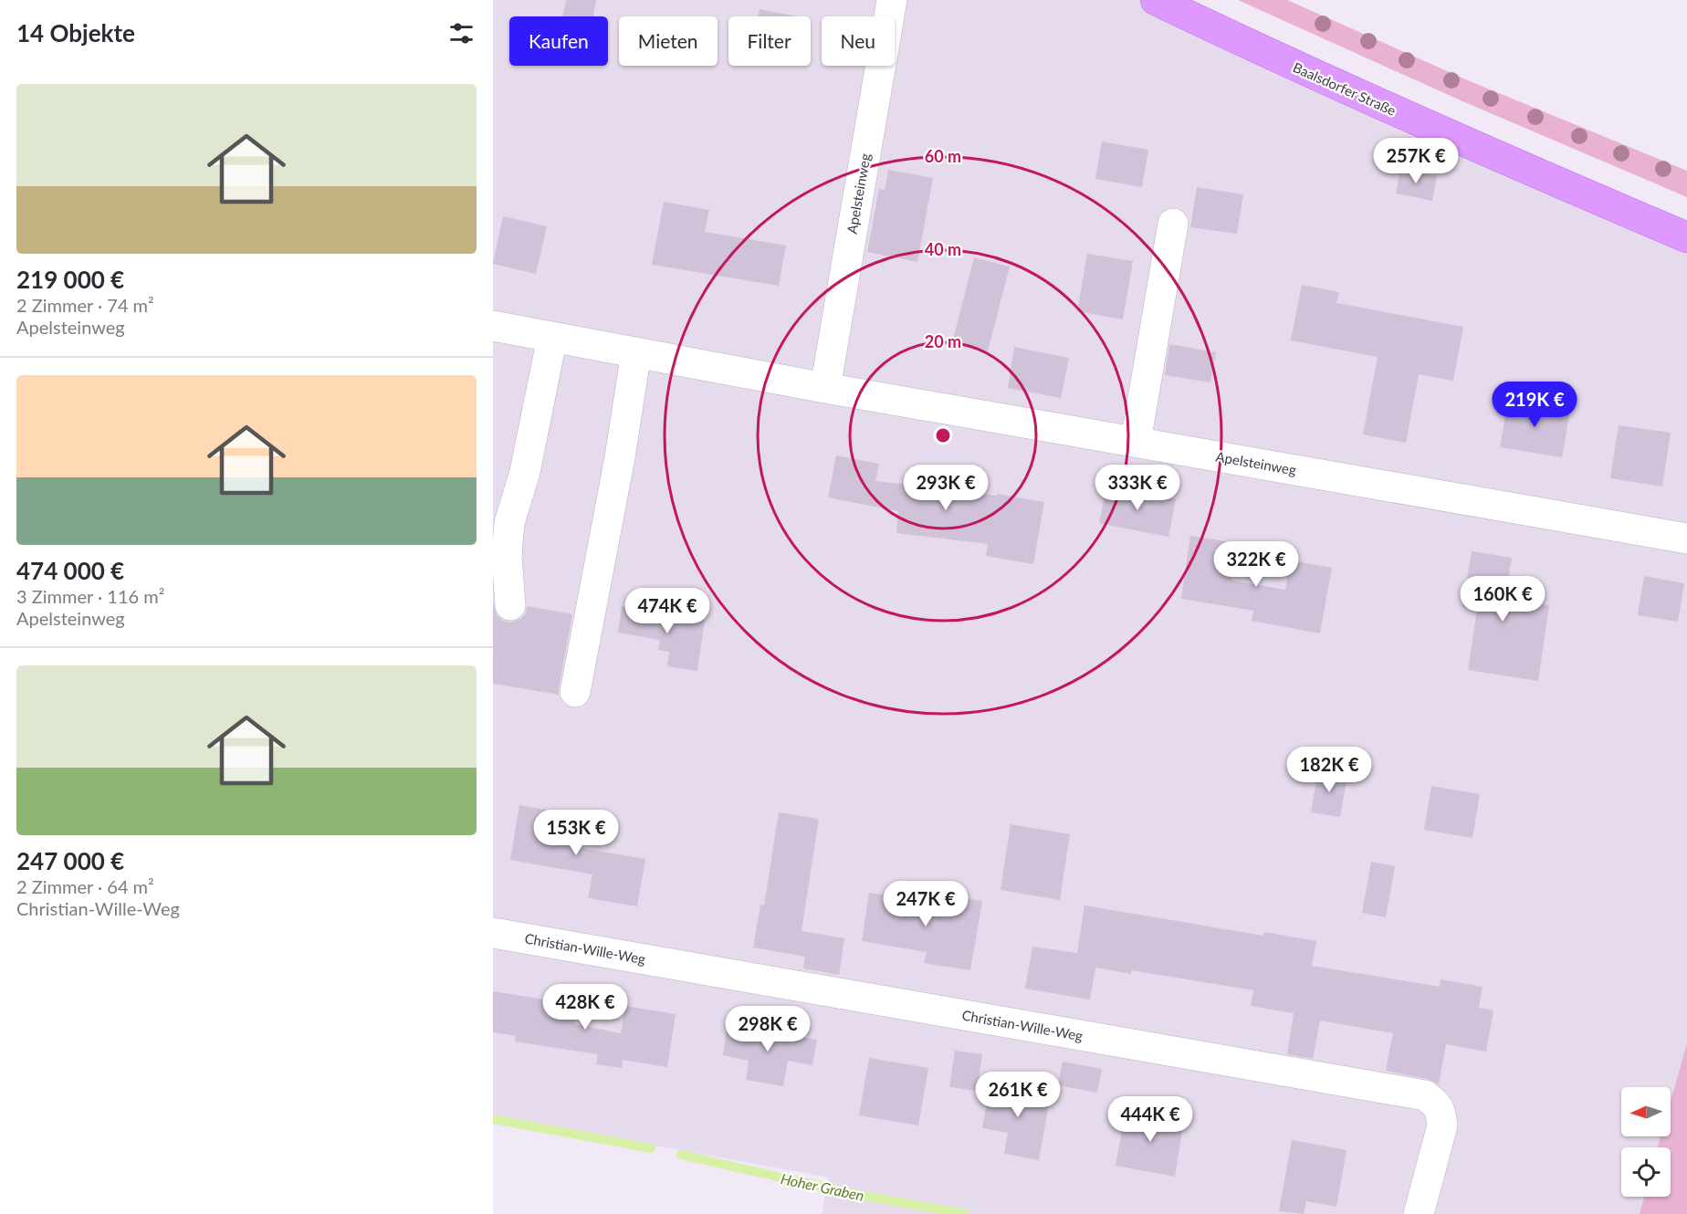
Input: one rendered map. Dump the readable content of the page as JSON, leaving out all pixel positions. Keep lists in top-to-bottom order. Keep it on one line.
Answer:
{"streets":{"main road":["Baalsdorfer Straße"],"street":["Apelsteinweg","Christian-Wille-Weg"]},"water":["Hoher Graben"],"north":"left","page":{"heading":"14 Objekte","chip":["Kaufen","Mieten","Filter","Neu"],"list":[{"name":"219 000 €","note":"2 Zimmer · 74 m² · Apelsteinweg"},{"name":"474 000 €","note":"3 Zimmer · 116 m² · Apelsteinweg"},{"name":"247 000 €","note":"2 Zimmer · 64 m² · Christian-Wille-Weg"}],"price":["257K €","219K €","293K €","333K €","322K €","160K €","474K €","182K €","153K €","247K €","428K €","298K €","261K €","444K €"]},"rings":["60 m","40 m","20 m"]}
